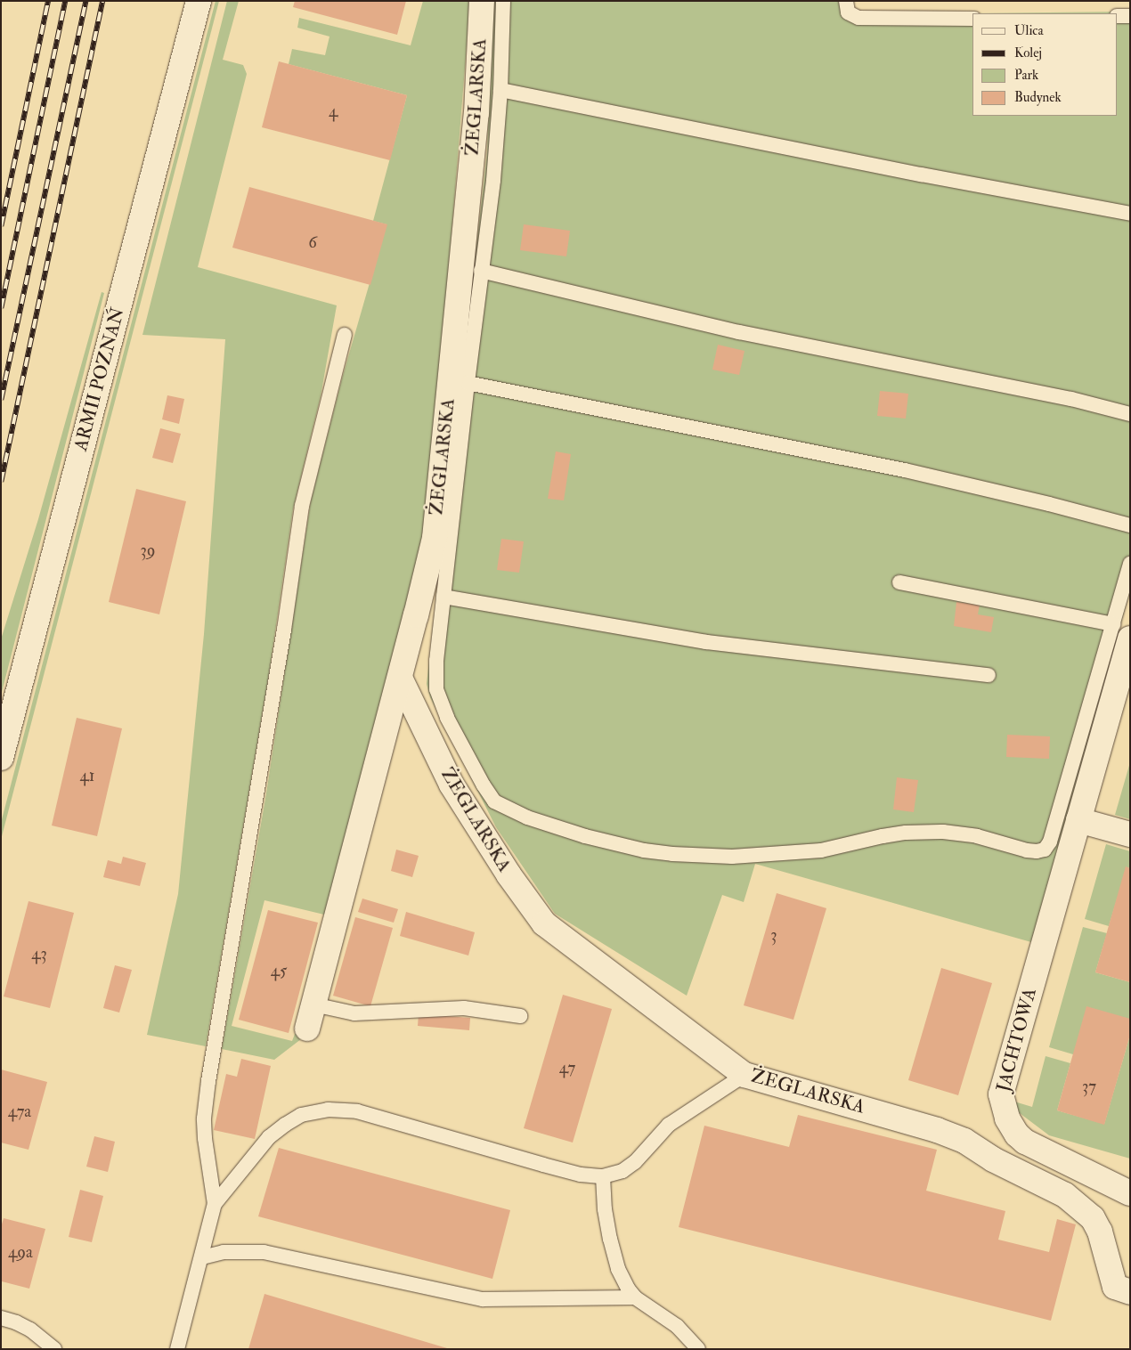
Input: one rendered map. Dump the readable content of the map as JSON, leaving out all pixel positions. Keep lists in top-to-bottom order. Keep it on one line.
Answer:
{"streets":{"street":["ŻEGLARSKA","ARMII POZNAŃ","JACHTOWA"]},"house_numbers":["4","6","39","41","3","43","45","47","37","47a","49a"],"legend":["Ulica","Kolej","Park","Budynek"]}
